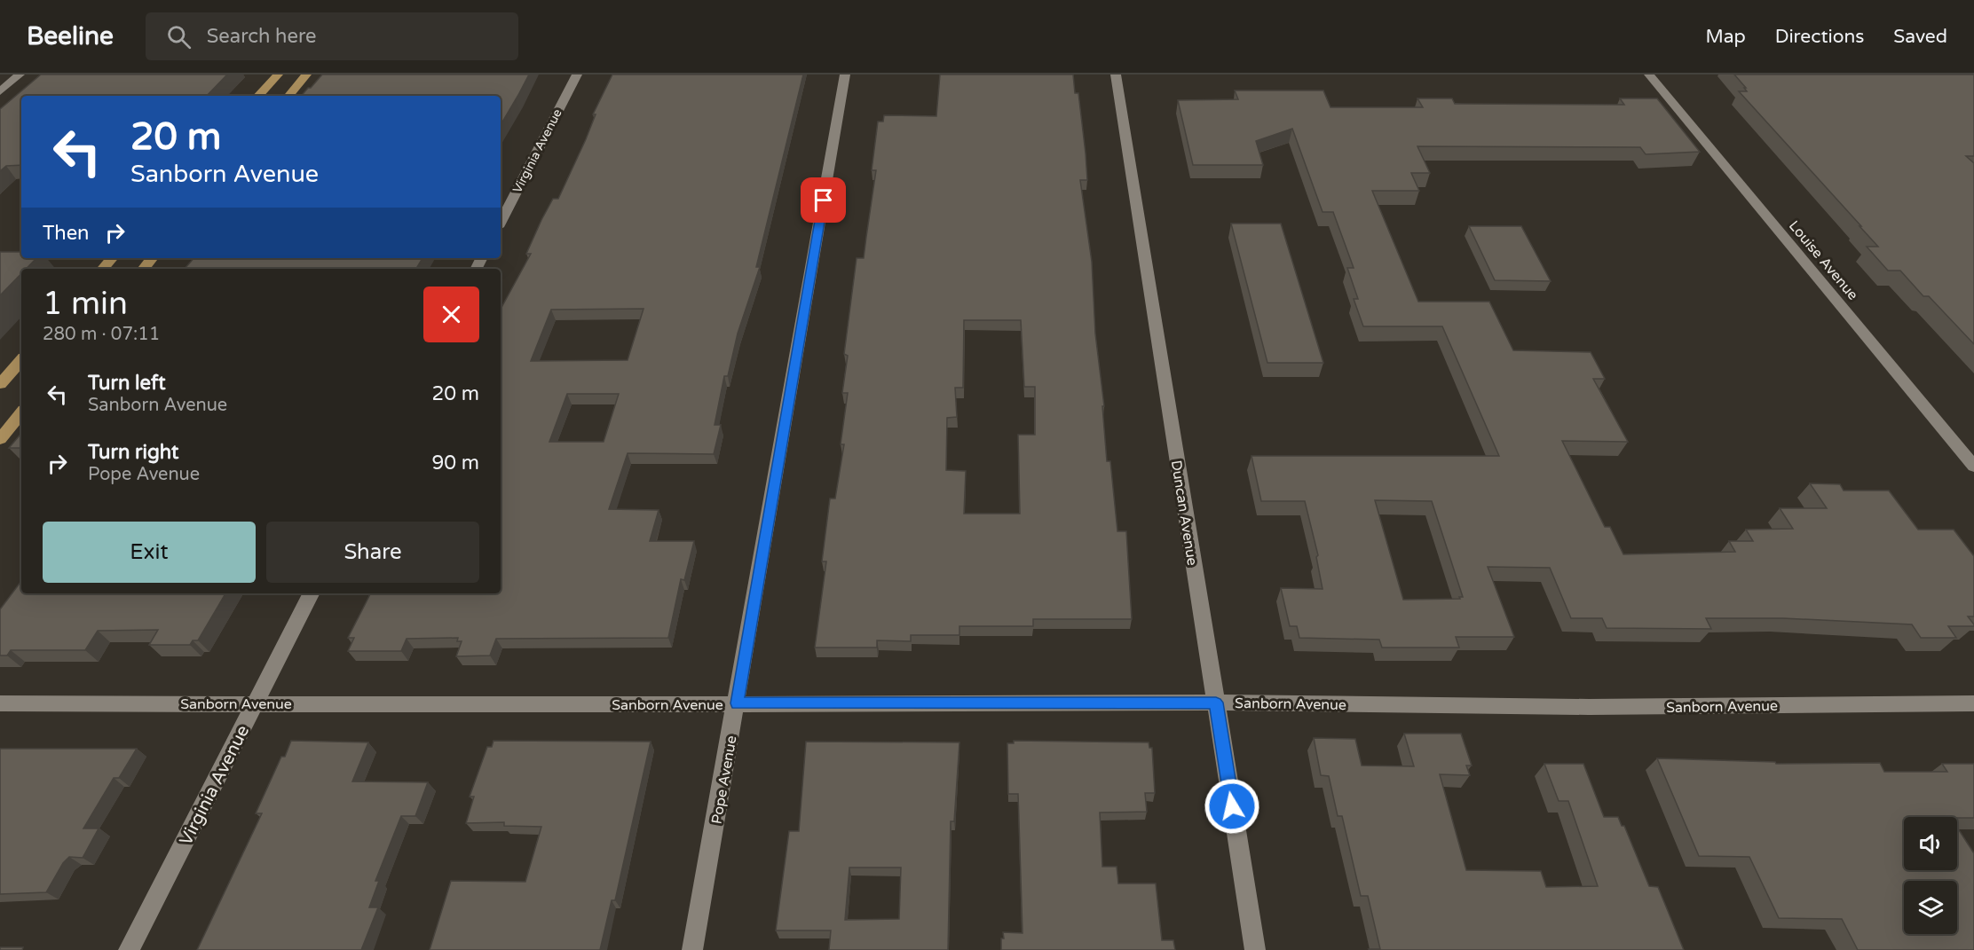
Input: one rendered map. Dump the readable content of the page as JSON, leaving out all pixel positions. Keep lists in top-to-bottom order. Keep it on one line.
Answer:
{"streets":{"street":["Virginia Avenue","Louise Avenue","Duncan Avenue","Sanborn Avenue","Pope Avenue"]},"crossings":[["Virginia Avenue","Sanborn Avenue"],["Duncan Avenue","Sanborn Avenue"],["Sanborn Avenue","Pope Avenue"]],"page":{"header":"Beeline","search":"Search here","nav":["Map","Directions","Saved"],"turn":["20 m","Sanborn Avenue"],"then":"Then","heading":["1 min","280 m · 07:11"],"list":[{"name":"Turn left","note":"Sanborn Avenue","value":"20 m"},{"name":"Turn right","note":"Pope Avenue","value":"90 m"}],"buttons":["Exit","Share"]}}
